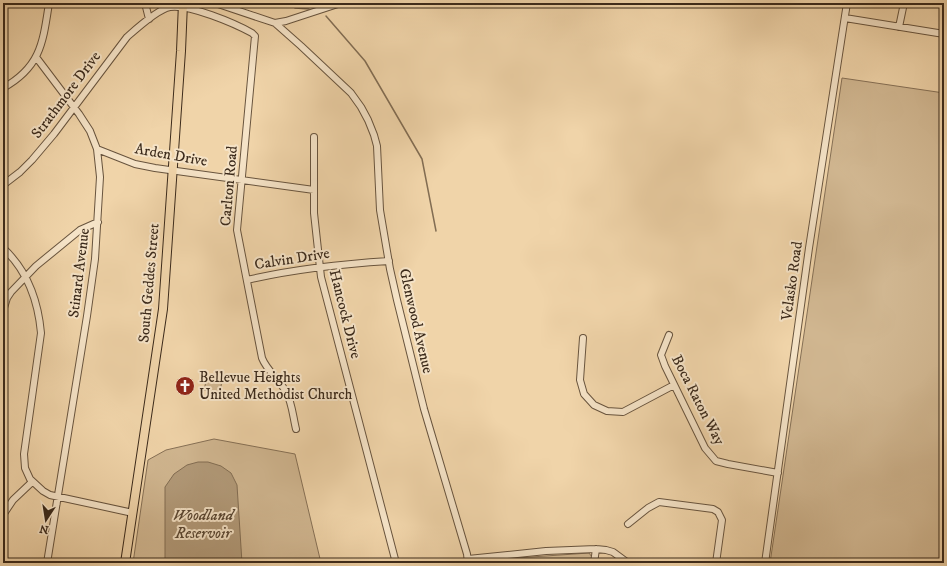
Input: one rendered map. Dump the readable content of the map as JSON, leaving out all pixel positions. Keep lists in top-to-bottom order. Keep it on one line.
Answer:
{"streets":{"main road":["South Geddes Street"],"street":["Strathmore Drive","Arden Drive","Carlton Road","Calvin Drive","Stinard Avenue","Velasko Road","Hancock Drive","Glenwood Avenue","Boca Raton Way"]},"crossings":[["Strathmore Drive","Carlton Road"],["Strathmore Drive","Stinard Avenue"],["Strathmore Drive","South Geddes Street"],["Arden Drive","Carlton Road"],["Arden Drive","Stinard Avenue"],["Arden Drive","South Geddes Street"],["Arden Drive","Hancock Drive"],["Carlton Road","Calvin Drive"],["Carlton Road","South Geddes Street"],["Calvin Drive","Hancock Drive"],["Calvin Drive","Glenwood Avenue"],["Velasko Road","Boca Raton Way"]],"water":["Woodland Reservoir"],"places":{"church":["Bellevue Heights United Methodist Church"]},"north":"bottom"}
